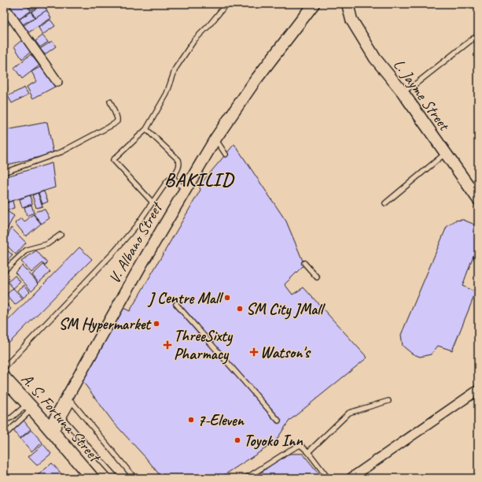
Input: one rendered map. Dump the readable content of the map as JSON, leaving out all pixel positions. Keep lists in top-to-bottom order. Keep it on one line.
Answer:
{"streets":{"main road":["A. S. Fortuna Street"],"street":["L. Jayme Street","V. Albano Street"]},"crossings":[["V. Albano Street","A. S. Fortuna Street"]],"districts":["BAKILID"],"places":{"other":["J Centre Mall","SM City JMall","SM Hypermarket","7-Eleven","Toyoko Inn"],"health":["ThreeSixty Pharmacy","Watson's"]}}
